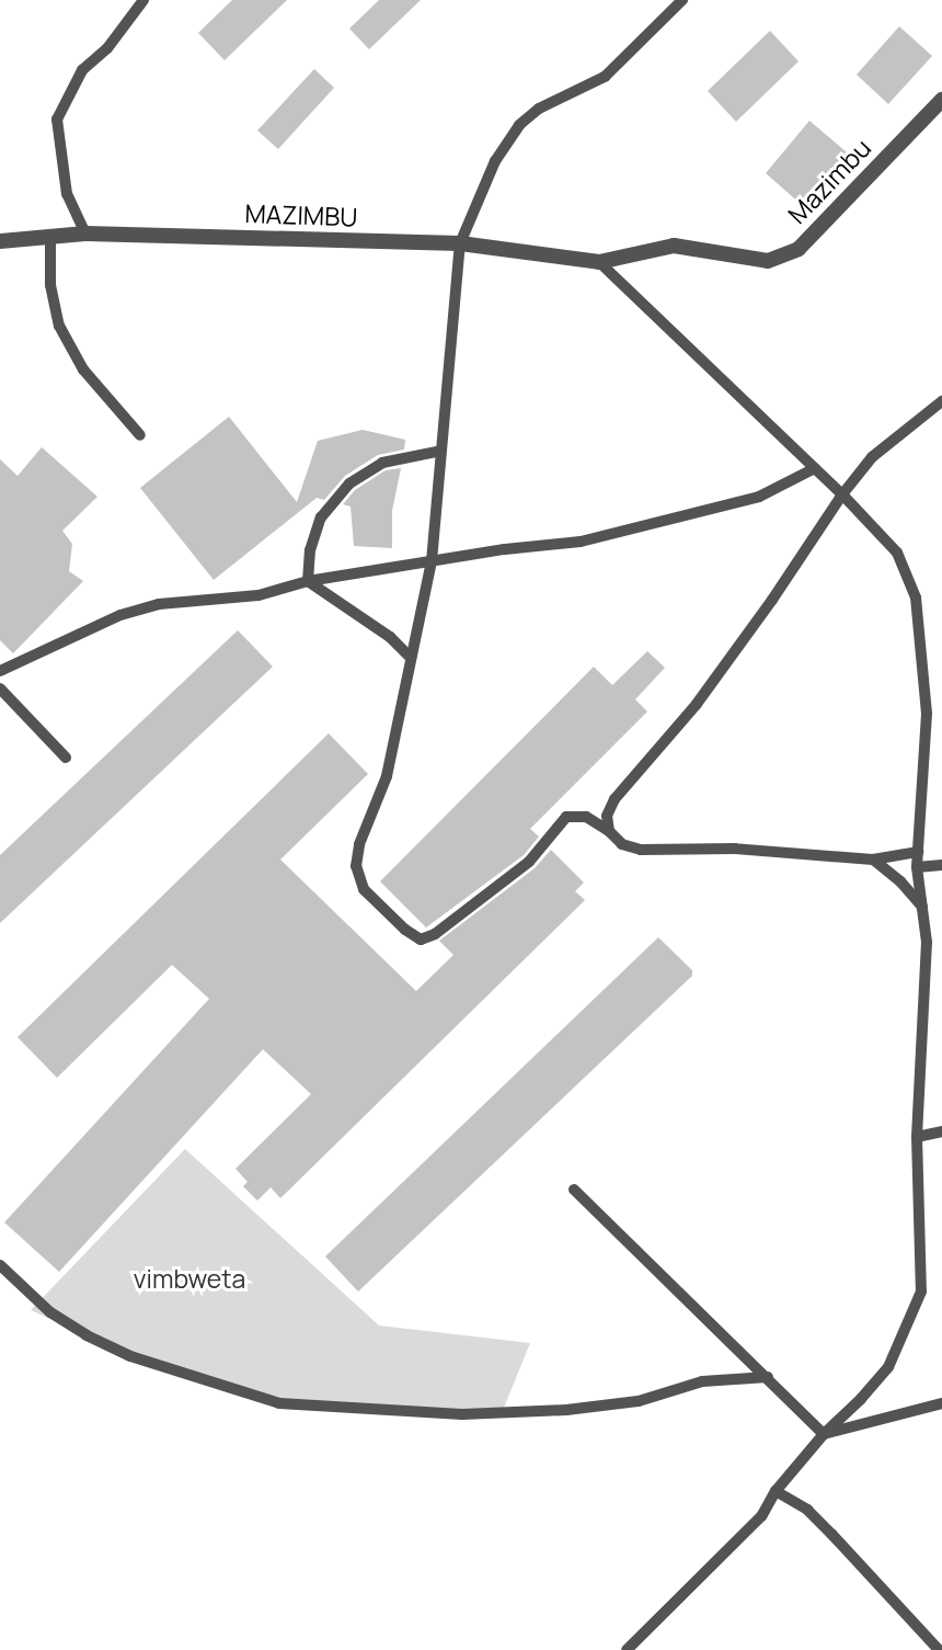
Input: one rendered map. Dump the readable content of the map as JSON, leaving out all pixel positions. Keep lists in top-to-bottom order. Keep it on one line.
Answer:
{"streets":{"street":["Mazimbu","MAZIMBU"]},"crossings":[["Mazimbu","MAZIMBU"]],"parks":["vimbweta"]}
